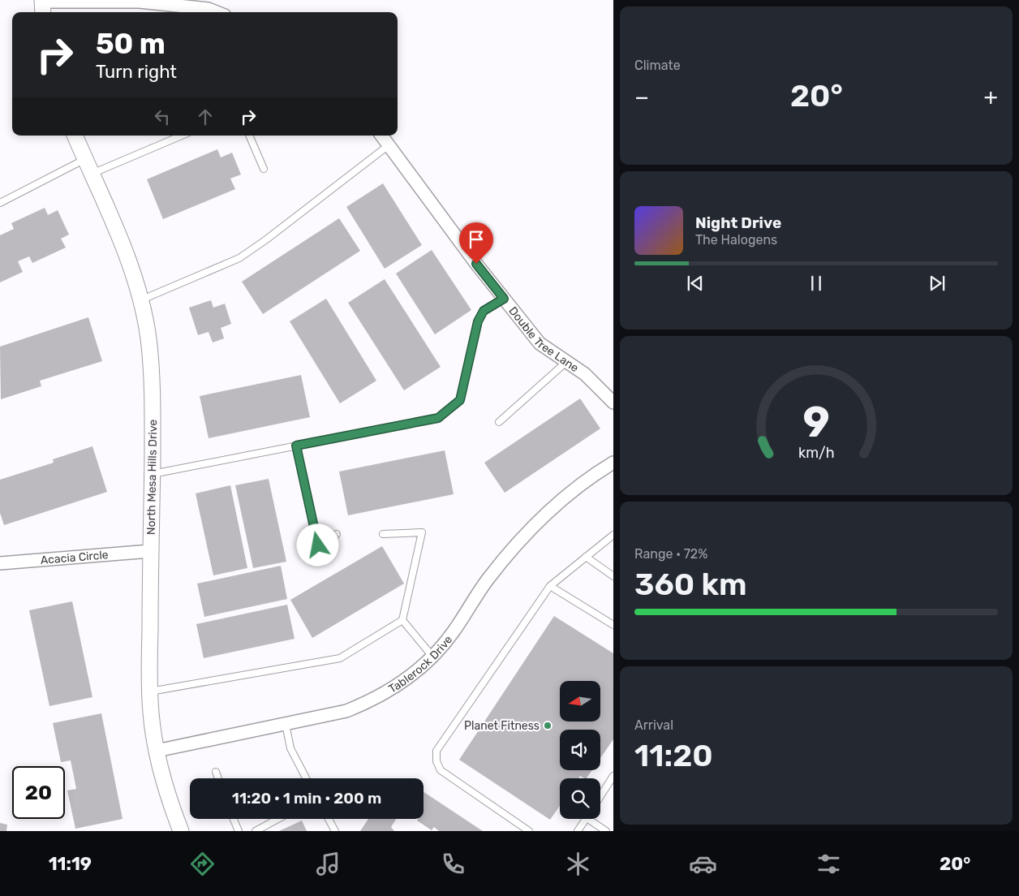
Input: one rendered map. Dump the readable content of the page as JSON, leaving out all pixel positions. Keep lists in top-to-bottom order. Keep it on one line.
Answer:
{"streets":{"street":["Double Tree Lane","North Mesa Hills Drive","Acacia Circle","Tablerock Drive"]},"crossings":[["North Mesa Hills Drive","Acacia Circle"],["North Mesa Hills Drive","Tablerock Drive"]],"places":["Planet Fitness"],"north":"left","page":{"tile":["Climate",["Range · 72%","360 km"],["Arrival","11:20"]],"turn":["50 m","Turn right"],"heat":["−","20°","+"],"song":["Night Drive","The Halogens"],"limit":"20","trip":"11:20 · 1 min · 200 m","tabs":["11:19","20°"],"gauge":["9","km/h"]}}
